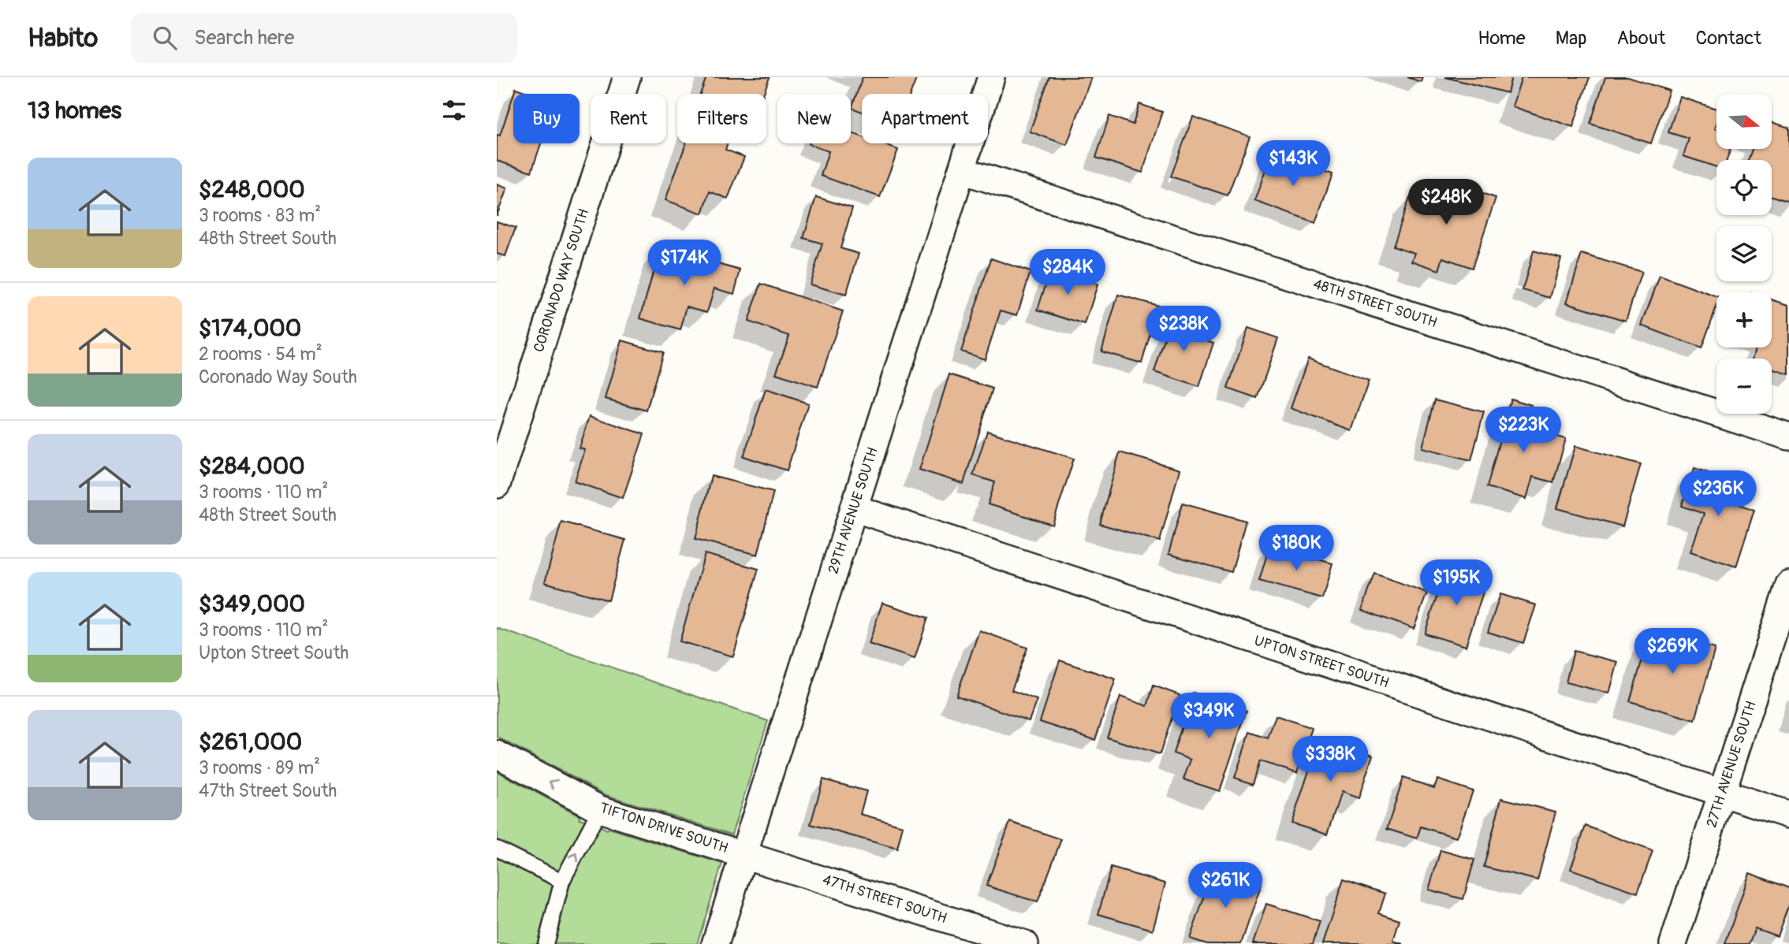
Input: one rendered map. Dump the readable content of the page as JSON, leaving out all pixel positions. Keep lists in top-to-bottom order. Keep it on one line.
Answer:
{"streets":{"street":["CORONADO WAY SOUTH","48TH STREET SOUTH","29TH AVENUE SOUTH","UPTON STREET SOUTH","27TH AVENUE SOUTH","TIFTON DRIVE SOUTH","47TH STREET SOUTH"]},"crossings":[["48TH STREET SOUTH","29TH AVENUE SOUTH"],["29TH AVENUE SOUTH","UPTON STREET SOUTH"],["29TH AVENUE SOUTH","TIFTON DRIVE SOUTH"],["29TH AVENUE SOUTH","47TH STREET SOUTH"],["UPTON STREET SOUTH","27TH AVENUE SOUTH"],["TIFTON DRIVE SOUTH","47TH STREET SOUTH"]],"one_way":["TIFTON DRIVE SOUTH"],"north":"right","page":{"header":"Habito","search":"Search here","nav":["Home","Map","About","Contact"],"heading":"13 homes","map_buttons":["+","−"],"chip":["Buy","Rent","Filters","New","Apartment"],"price":["$143K","$248K","$174K","$284K","$238K","$223K","$236K","$180K","$195K","$269K","$349K","$338K","$261K"],"list":[{"name":"$248,000","note":"3 rooms · 83 m² · 48th Street South"},{"name":"$174,000","note":"2 rooms · 54 m² · Coronado Way South"},{"name":"$284,000","note":"3 rooms · 110 m² · 48th Street South"},{"name":"$349,000","note":"3 rooms · 110 m² · Upton Street South"},{"name":"$261,000","note":"3 rooms · 89 m² · 47th Street South"}]}}
